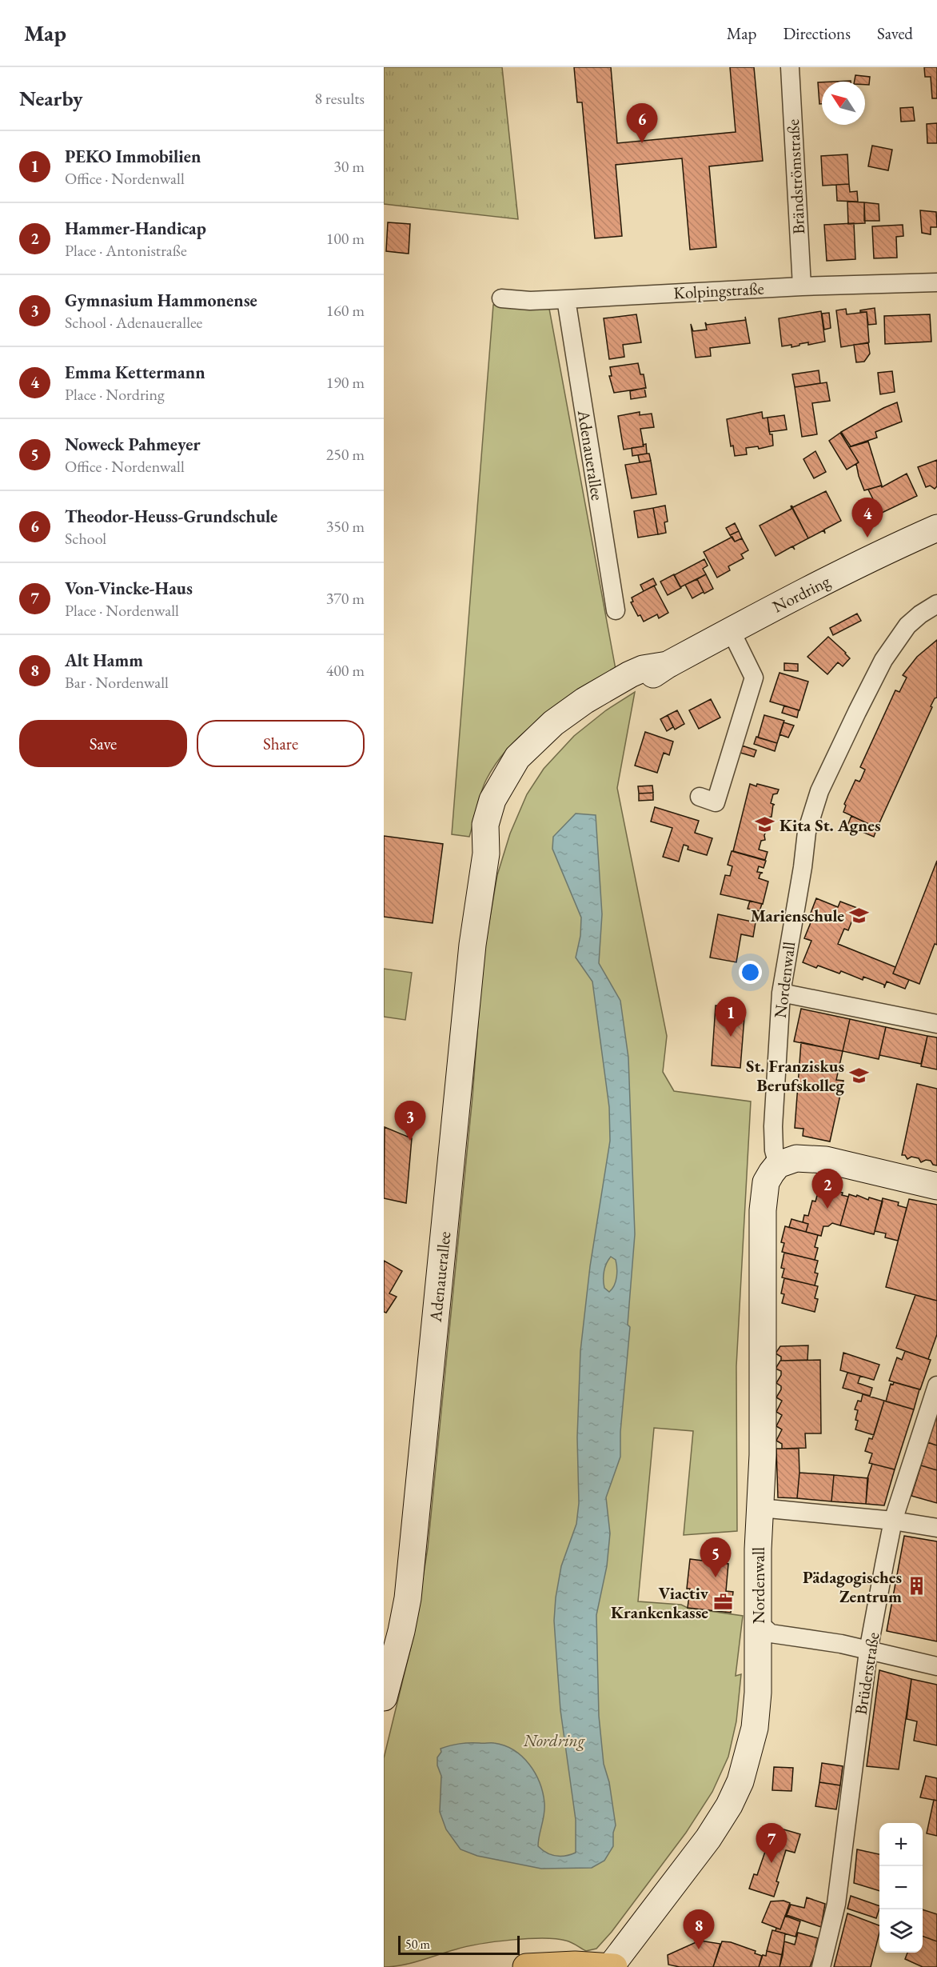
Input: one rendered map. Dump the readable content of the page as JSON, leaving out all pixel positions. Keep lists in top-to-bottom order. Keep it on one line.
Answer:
{"streets":{"main road":["Adenauerallee","Nordring","Nordenwall"],"street":["Brändströmstraße","Kolpingstraße","Brüderstraße"]},"crossings":[["Brändströmstraße","Kolpingstraße"],["Kolpingstraße","Adenauerallee"],["Adenauerallee","Nordring"]],"parks":["Nordring"],"places":{"school or university":["Kita St. Agnes","Marienschule","St. Franziskus Berufskolleg"],"building":["Pädagogisches Zentrum"],"office":["Viactiv Krankenkasse"]},"scale_bar":"50 m","north":"top left","page":{"header":"Map","nav":["Map","Directions","Saved"],"heading":["Nearby","8 results"],"pins":["6","4","1","3","2","5","7","8"],"list":[{"mark":"1","name":"PEKO Immobilien","note":"Office · Nordenwall","value":"30 m"},{"mark":"2","name":"Hammer-Handicap","note":"Place · Antonistraße","value":"100 m"},{"mark":"3","name":"Gymnasium Hammonense","note":"School · Adenauerallee","value":"160 m"},{"mark":"4","name":"Emma Kettermann","note":"Place · Nordring","value":"190 m"},{"mark":"5","name":"Noweck Pahmeyer","note":"Office · Nordenwall","value":"250 m"},{"mark":"6","name":"Theodor-Heuss-Grundschule","note":"School","value":"350 m"},{"mark":"7","name":"Von-Vincke-Haus","note":"Place · Nordenwall","value":"370 m"},{"mark":"8","name":"Alt Hamm","note":"Bar · Nordenwall","value":"400 m"}],"buttons":["Save","Share"],"map_buttons":["+","−"],"scale":"50 m"}}
